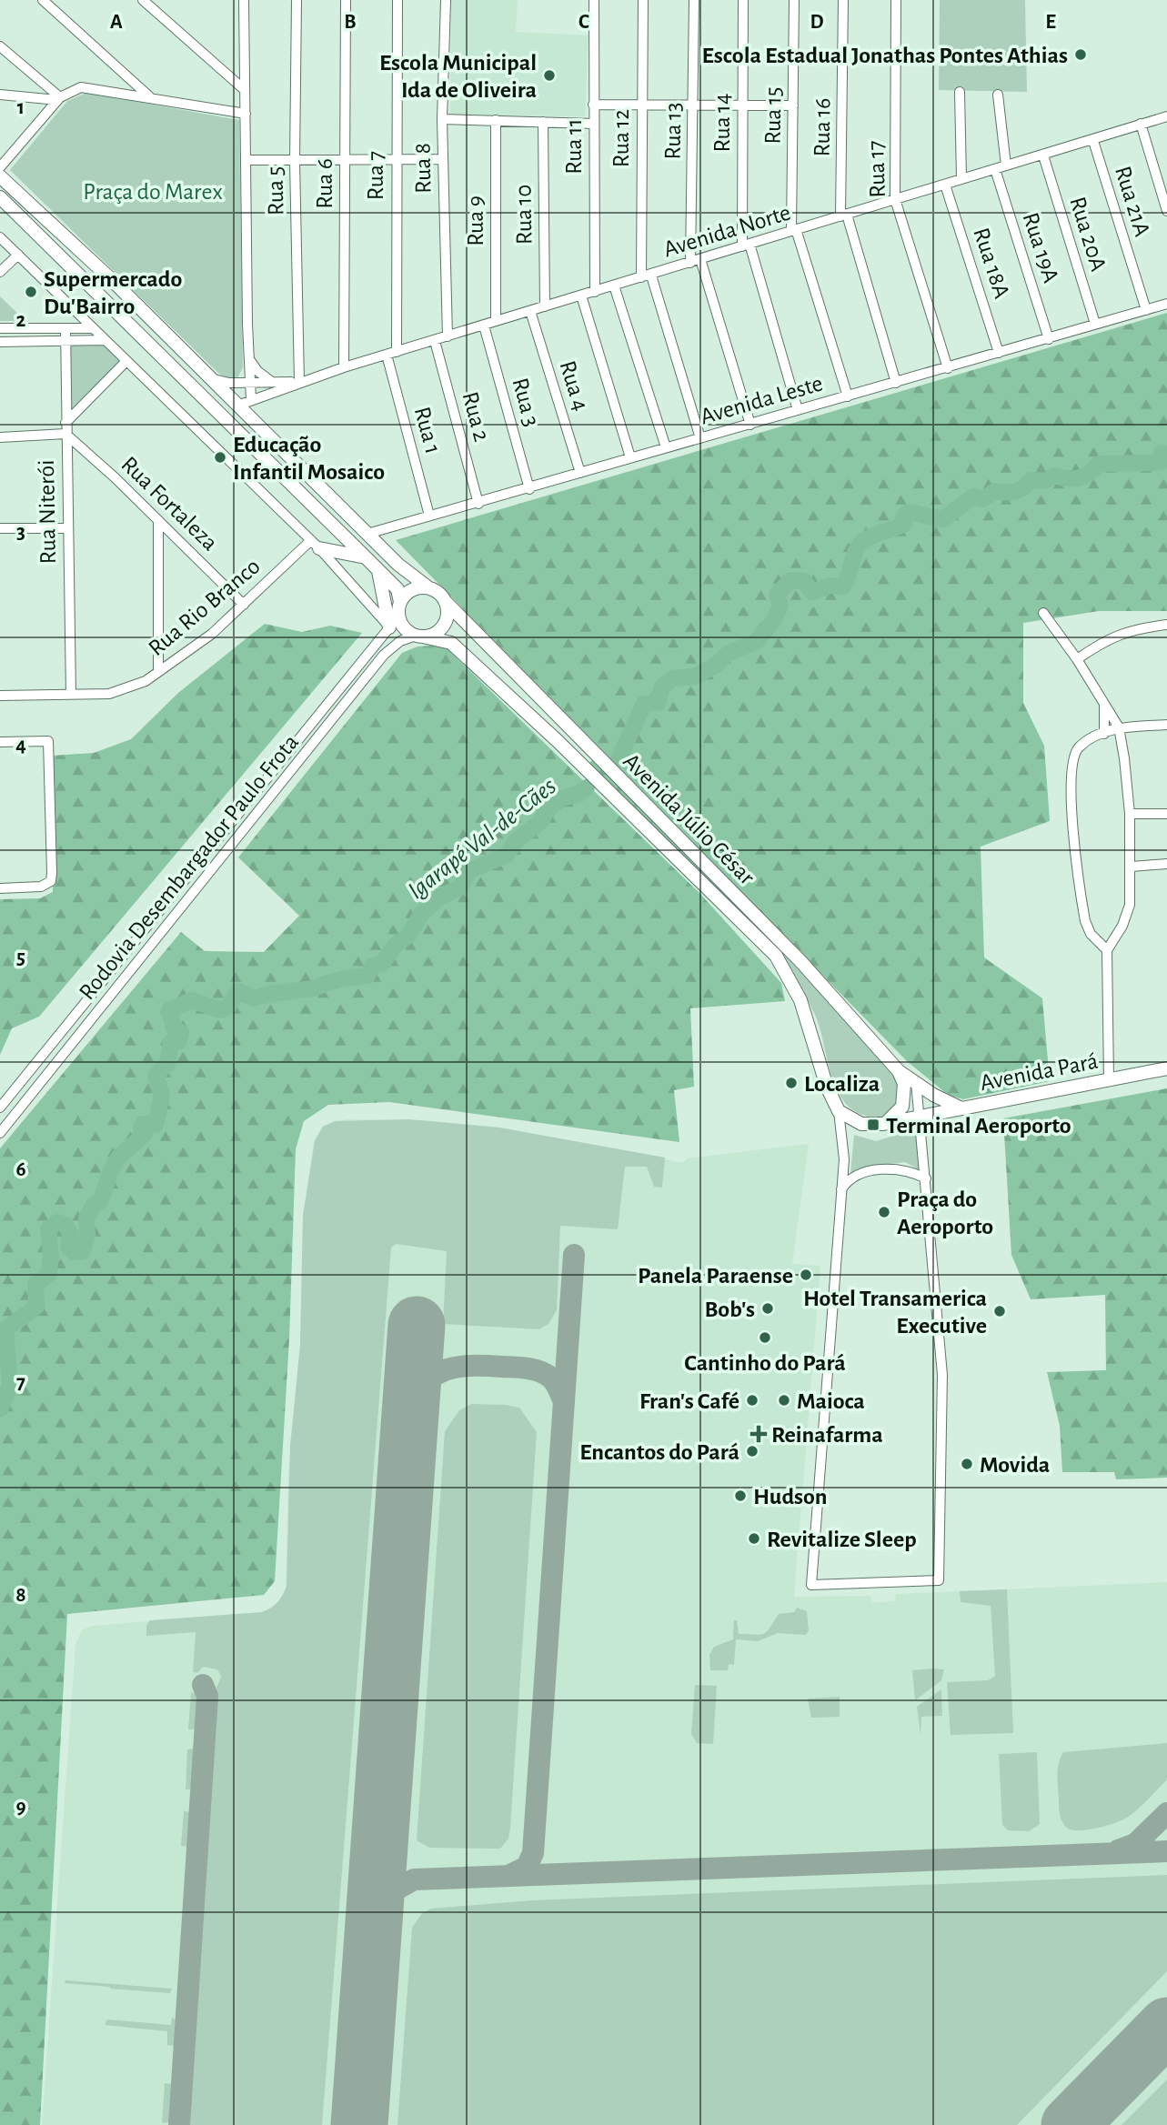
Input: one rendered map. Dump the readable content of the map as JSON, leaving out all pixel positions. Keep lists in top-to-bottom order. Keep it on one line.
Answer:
{"streets":{"main road":["Avenida Júlio César","Avenida Pará"],"street":["Rua 15","Rua 14","Rua 16","Rua 13","Rua 12","Rua 11","Rua 8","Rua 17","Rua 7","Rua 6","Rua 5","Rua 21A","Rua 10","Rua 9","Avenida Norte","Rua 20A","Rua 19A","Rua 18A","Rua 4","Avenida Leste","Rua 3","Rua 2","Rua 1","Rua Fortaleza","Rua Niterói","Rua Rio Branco","Rodovia Desembargador Paulo Frota"]},"crossings":[["Rua 15","Avenida Norte"],["Rua 15","Avenida Leste"],["Rua 14","Avenida Norte"],["Rua 14","Avenida Leste"],["Rua 16","Avenida Norte"],["Rua 16","Avenida Leste"],["Rua 13","Avenida Norte"],["Rua 13","Avenida Leste"],["Rua 12","Avenida Norte"],["Rua 12","Avenida Leste"],["Rua 11","Avenida Norte"],["Rua 8","Avenida Norte"],["Rua 17","Avenida Norte"],["Rua 17","Avenida Leste"],["Rua 7","Avenida Norte"],["Rua 7","Rua 1"],["Rua 6","Avenida Norte"],["Rua 5","Avenida Norte"],["Rua 21A","Avenida Norte"],["Rua 21A","Avenida Leste"],["Rua 10","Avenida Norte"],["Rua 9","Avenida Norte"],["Avenida Norte","Rua 20A"],["Avenida Norte","Rua 19A"],["Avenida Norte","Rua 18A"],["Avenida Norte","Rua 4"],["Avenida Norte","Rua 3"],["Avenida Norte","Rua 2"],["Avenida Norte","Rua 1"],["Rua 20A","Avenida Leste"],["Rua 19A","Avenida Leste"],["Rua 18A","Avenida Leste"],["Rua 4","Avenida Leste"],["Avenida Leste","Rua 3"],["Avenida Leste","Rua 2"],["Avenida Leste","Rua 1"],["Rua Fortaleza","Rua Niterói"],["Rua Fortaleza","Rua Rio Branco"],["Rua Niterói","Rua Rio Branco"],["Avenida Júlio César","Rodovia Desembargador Paulo Frota"],["Avenida Júlio César","Avenida Pará"]],"water":["Igarapé Val-de-Cães"],"parks":["Praça do Marex"],"places":{"other":["Escola Estadual Jonathas Pontes Athias","Escola Municipal Ida de Oliveira","Supermercado Du'Bairro","Educação Infantil Mosaico","Localiza","Praça do Aeroporto","Panela Paraense","Bob's","Hotel Transamerica Executive","Cantinho do Pará","Fran's Café","Maioca","Encantos do Pará","Movida","Hudson","Revitalize Sleep"],"transit":["Terminal Aeroporto"],"health":["Reinafarma"]},"grid":{"columns":["A","B","C","D","E"],"rows":["1","2","3","4","5","6","7","8","9"]}}
